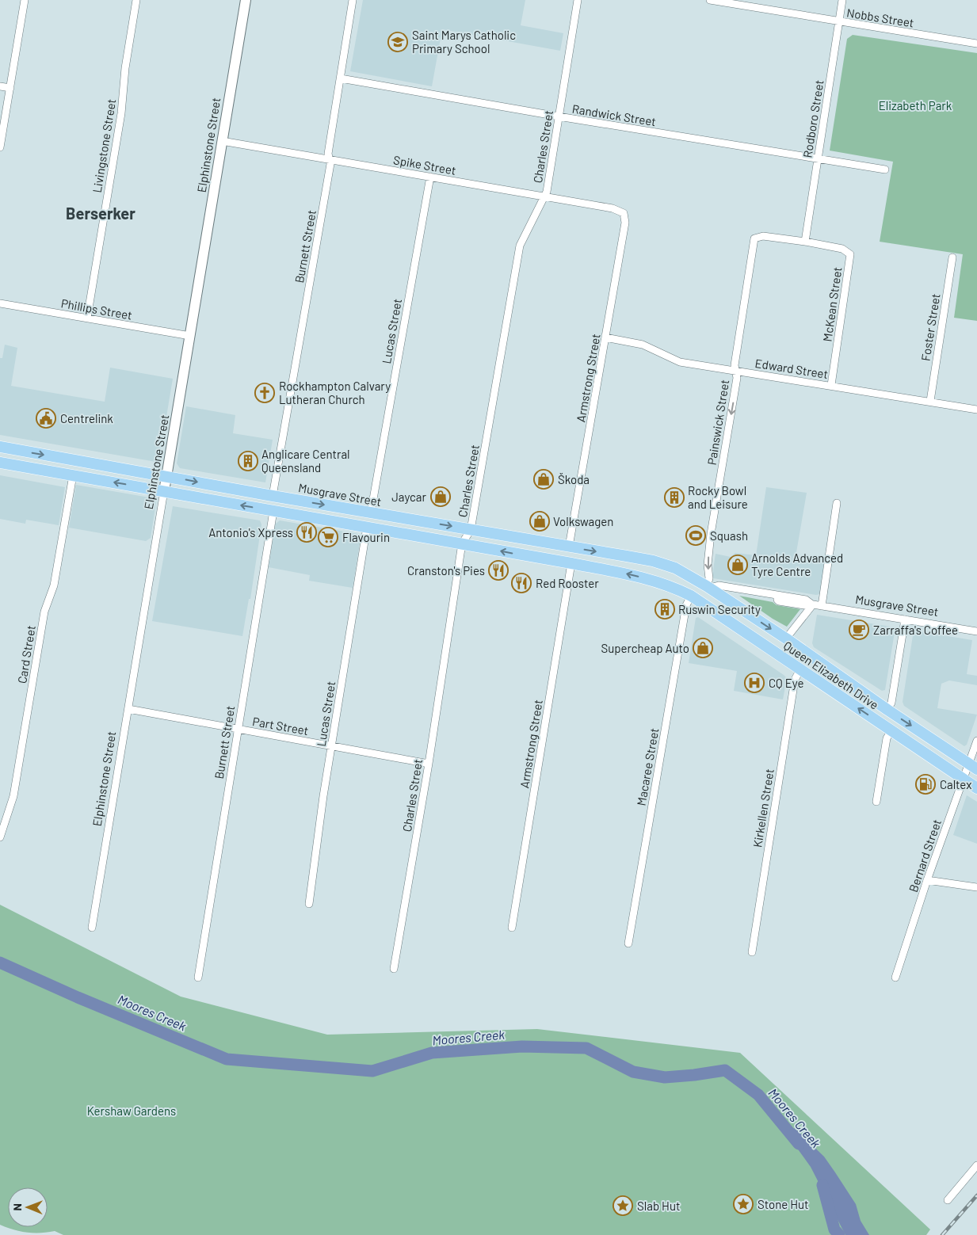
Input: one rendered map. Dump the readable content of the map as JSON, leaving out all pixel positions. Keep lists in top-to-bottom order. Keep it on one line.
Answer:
{"streets":{"main road":["Musgrave Street","Queen Elizabeth Drive"],"street":["Nobbs Street","Randwick Street","Rodboro Street","Elphinstone Street","Livingstone Street","Charles Street","Spike Street","Burnett Street","McKean Street","Phillips Street","Foster Street","Lucas Street","Edward Street","Armstrong Street","Painswick Street","Card Street","Part Street","Macaree Street","Kirkellen Street","Bernard Street"]},"crossings":[["Nobbs Street","Rodboro Street"],["Randwick Street","Rodboro Street"],["Randwick Street","Charles Street"],["Randwick Street","Burnett Street"],["Rodboro Street","McKean Street"],["Elphinstone Street","Spike Street"],["Elphinstone Street","Phillips Street"],["Elphinstone Street","Musgrave Street"],["Elphinstone Street","Part Street"],["Livingstone Street","Phillips Street"],["Charles Street","Spike Street"],["Charles Street","Musgrave Street"],["Charles Street","Part Street"],["Spike Street","Burnett Street"],["Spike Street","Lucas Street"],["Spike Street","Armstrong Street"],["Burnett Street","Musgrave Street"],["Burnett Street","Part Street"],["McKean Street","Edward Street"],["McKean Street","Painswick Street"],["Foster Street","Edward Street"],["Lucas Street","Musgrave Street"],["Lucas Street","Part Street"],["Edward Street","Armstrong Street"],["Edward Street","Painswick Street"],["Armstrong Street","Musgrave Street"],["Armstrong Street","Queen Elizabeth Drive"],["Painswick Street","Musgrave Street"],["Painswick Street","Queen Elizabeth Drive"],["Musgrave Street","Queen Elizabeth Drive"],["Queen Elizabeth Drive","Macaree Street"],["Queen Elizabeth Drive","Kirkellen Street"],["Queen Elizabeth Drive","Bernard Street"]],"one_way":["Painswick Street"],"districts":["Berserker"],"water":["Moores Creek"],"parks":["Elizabeth Park","Kershaw Gardens"],"places":{"school or university":["Saint Marys Catholic Primary School"],"church":["Rockhampton Calvary Lutheran Church"],"public building":["Centrelink"],"building":["Anglicare Central Queensland","Rocky Bowl and Leisure","Ruswin Security"],"shop":["Škoda","Jaycar","Volkswagen","Arnolds Advanced Tyre Centre","Supercheap Auto"],"restaurant":["Antonio's Xpress","Cranston's Pies","Red Rooster"],"sports":["Squash"],"supermarket":["Flavourin"],"cafe":["Zarraffa's Coffee"],"hospital":["CQ Eye"],"fuel station":["Caltex"],"place":["Stone Hut","Slab Hut"]},"north":"left"}
